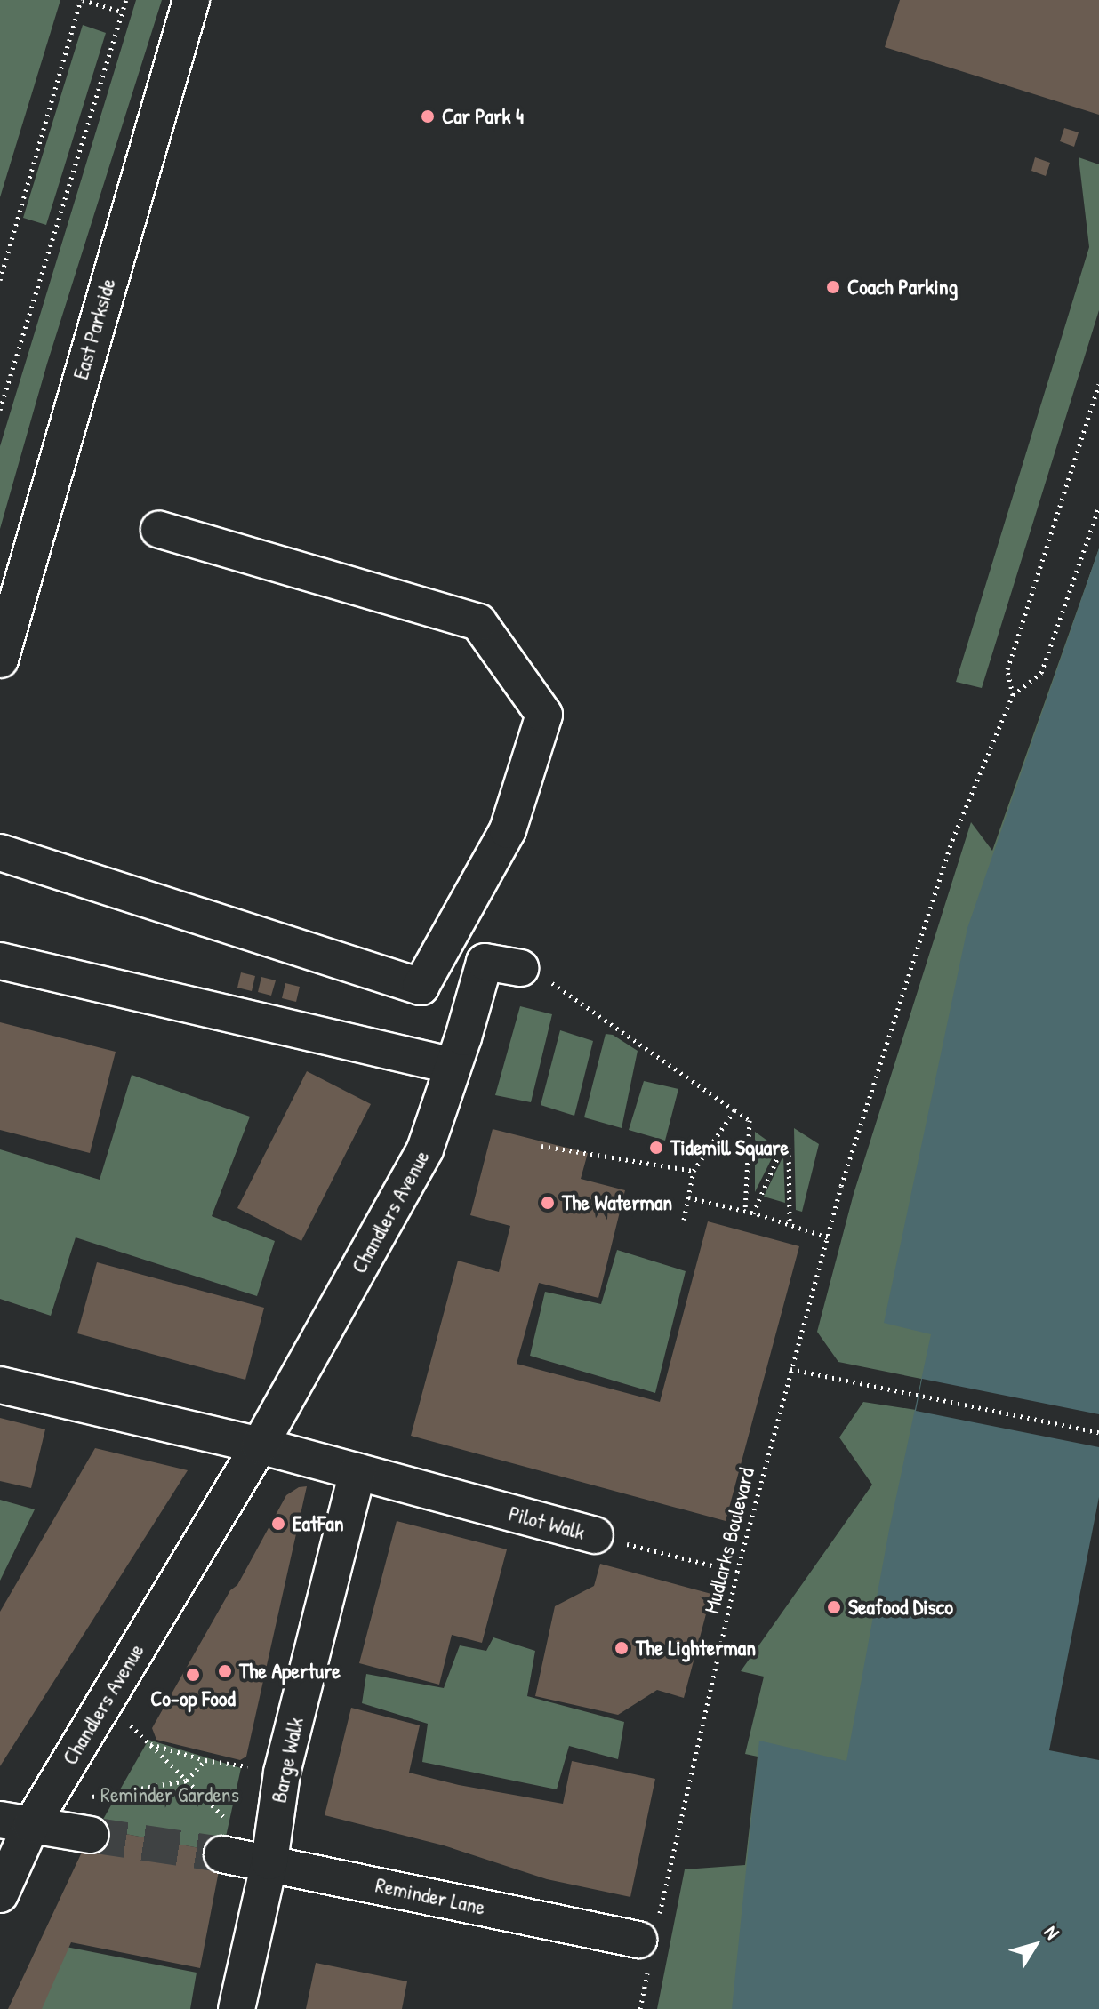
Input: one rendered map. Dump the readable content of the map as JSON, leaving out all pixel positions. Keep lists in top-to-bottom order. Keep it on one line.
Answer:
{"streets":{"street":["East Parkside","Chandlers Avenue","Pilot Walk","Barge Walk","Reminder Lane"],"path":["Mudlarks Boulevard"]},"crossings":[["Pilot Walk","Mudlarks Boulevard"],["Pilot Walk","Barge Walk"],["Barge Walk","Reminder Lane"]],"parks":["Reminder Gardens"],"places":["Car Park 4","Coach Parking","Tidemill Square","The Waterman","EatFan","Seafood Disco","The Lighterman","The Aperture","Co-op Food"],"north":"top right"}
